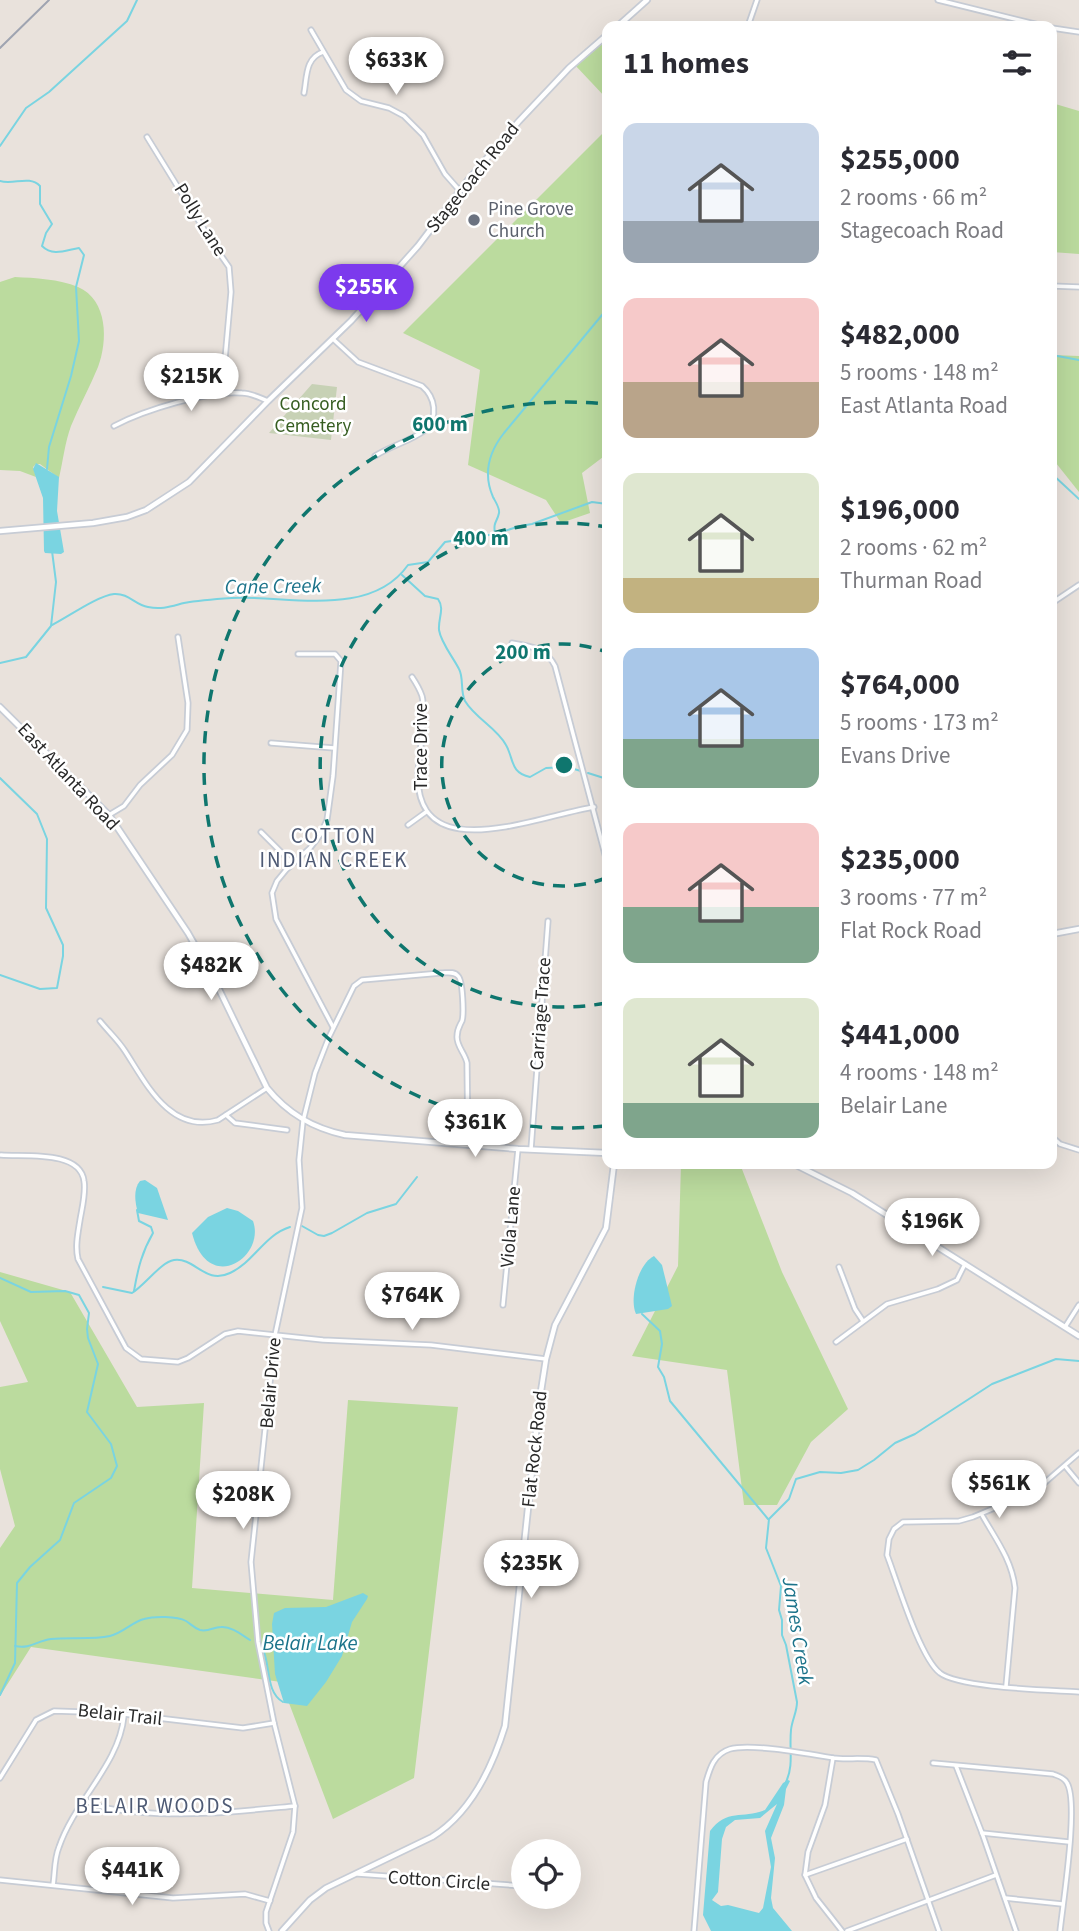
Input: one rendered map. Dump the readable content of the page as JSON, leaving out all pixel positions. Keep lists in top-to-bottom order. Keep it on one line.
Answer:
{"streets":{"street":["Stagecoach Road","Polly Lane","Trace Drive","East Atlanta Road","Carriage Trace","Viola Lane","Belair Drive","Flat Rock Road","Belair Trail","Cotton Circle"]},"crossings":[["East Atlanta Road","Carriage Trace"],["East Atlanta Road","Viola Lane"],["East Atlanta Road","Belair Drive"],["Belair Drive","Belair Trail"],["Flat Rock Road","Cotton Circle"]],"districts":["COTTON INDIAN CREEK","BELAIR WOODS"],"water":["Cane Creek","James Creek","Belair Lake"],"parks":["Concord Cemetery"],"places":["Pine Grove Church"],"page":{"heading":"11 homes","price":["$633K","$255K","$215K","$482K","$361K","$196K","$764K","$561K","$208K","$235K","$441K"],"list":[{"name":"$255,000","note":"2 rooms · 66 m² · Stagecoach Road"},{"name":"$482,000","note":"5 rooms · 148 m² · East Atlanta Road"},{"name":"$196,000","note":"2 rooms · 62 m² · Thurman Road"},{"name":"$764,000","note":"5 rooms · 173 m² · Evans Drive"},{"name":"$235,000","note":"3 rooms · 77 m² · Flat Rock Road"},{"name":"$441,000","note":"4 rooms · 148 m² · Belair Lane"}]},"rings":["600 m","400 m","200 m"]}
